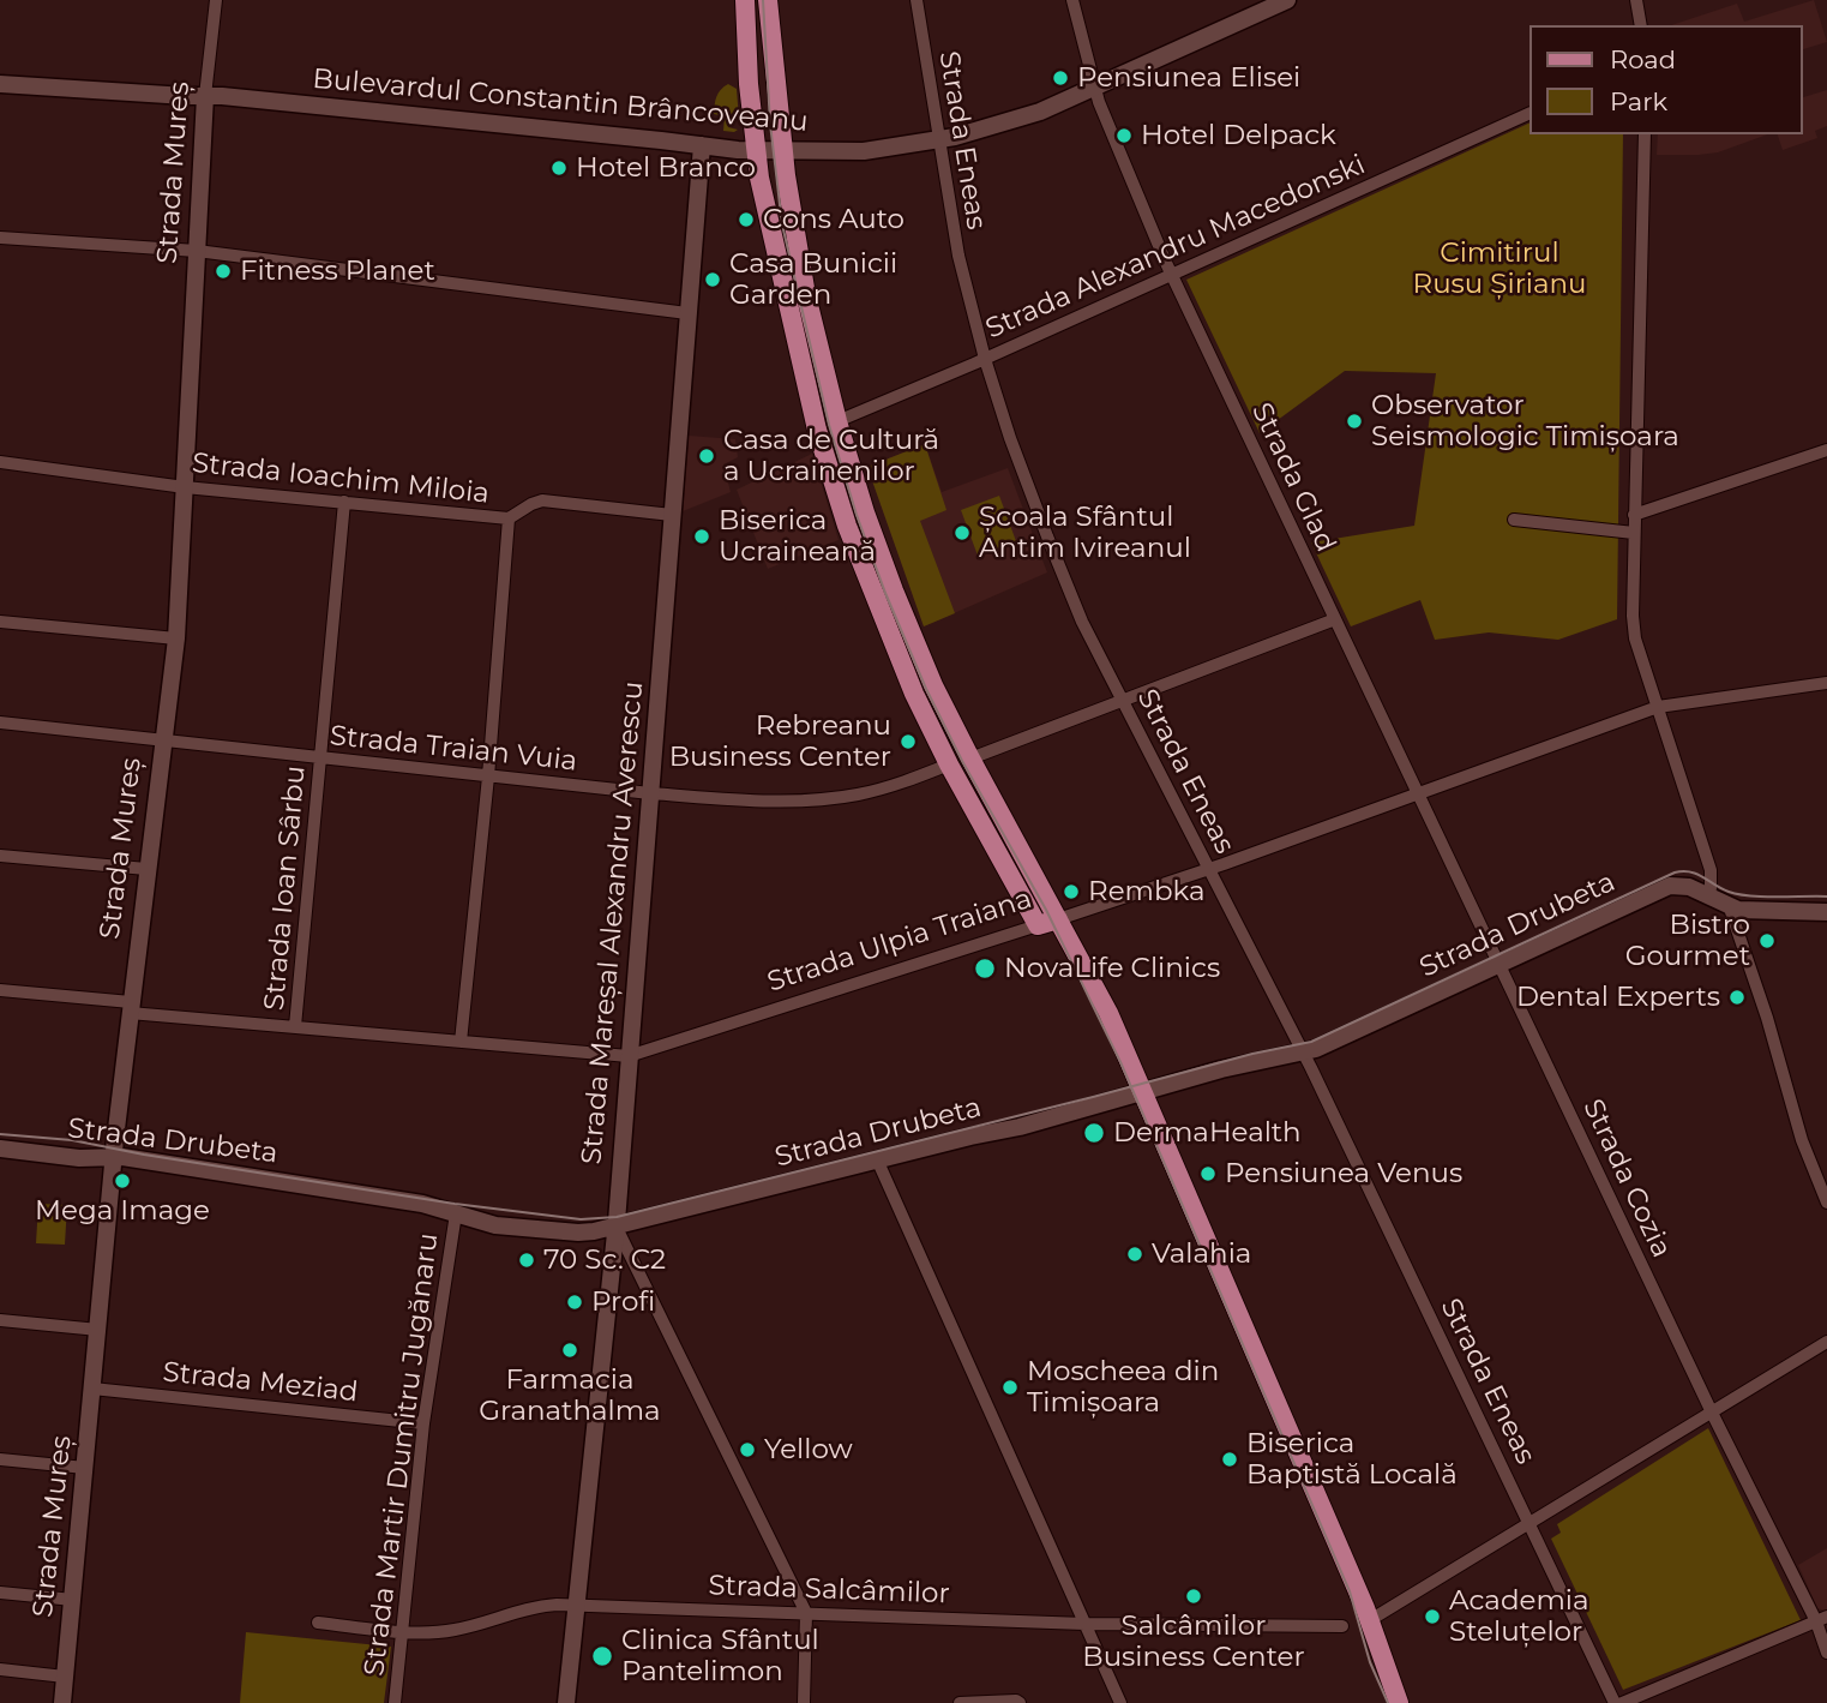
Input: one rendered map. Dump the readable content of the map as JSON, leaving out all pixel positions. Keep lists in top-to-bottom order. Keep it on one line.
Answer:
{"streets":{"main road":["Strada Ulpia Traiana"],"street":["Bulevardul Constantin Brâncoveanu","Strada Eneas","Strada Mureș","Strada Alexandru Macedonski","Strada Glad","Strada Ioachim Miloia","Strada Traian Vuia","Strada Ioan Sârbu","Strada Mareșal Alexandru Averescu","Strada Drubeta","Strada Cozia","Strada Meziad","Strada Martir Dumitru Jugănaru","Strada Salcâmilor"]},"crossings":[["Bulevardul Constantin Brâncoveanu","Strada Eneas"],["Bulevardul Constantin Brâncoveanu","Strada Mureș"],["Bulevardul Constantin Brâncoveanu","Strada Glad"],["Bulevardul Constantin Brâncoveanu","Strada Mareșal Alexandru Averescu"],["Strada Eneas","Strada Alexandru Macedonski"],["Strada Eneas","Strada Drubeta"],["Strada Eneas","Strada Ulpia Traiana"],["Strada Mureș","Strada Ioachim Miloia"],["Strada Mureș","Strada Traian Vuia"],["Strada Mureș","Strada Drubeta"],["Strada Mureș","Strada Ulpia Traiana"],["Strada Mureș","Strada Meziad"],["Strada Alexandru Macedonski","Strada Glad"],["Strada Glad","Strada Drubeta"],["Strada Glad","Strada Ulpia Traiana"],["Strada Glad","Strada Cozia"],["Strada Ioachim Miloia","Strada Ioan Sârbu"],["Strada Ioachim Miloia","Strada Mareșal Alexandru Averescu"],["Strada Traian Vuia","Strada Ioan Sârbu"],["Strada Traian Vuia","Strada Mareșal Alexandru Averescu"],["Strada Ioan Sârbu","Strada Ulpia Traiana"],["Strada Mareșal Alexandru Averescu","Strada Drubeta"],["Strada Mareșal Alexandru Averescu","Strada Ulpia Traiana"],["Strada Mareșal Alexandru Averescu","Strada Salcâmilor"],["Strada Drubeta","Strada Cozia"],["Strada Drubeta","Strada Martir Dumitru Jugănaru"],["Strada Meziad","Strada Martir Dumitru Jugănaru"],["Strada Martir Dumitru Jugănaru","Strada Salcâmilor"]],"parks":["Cimitirul Rusu Șirianu"],"places":["Pensiunea Elisei","Hotel Delpack","Hotel Branco","Cons Auto","Fitness Planet","Casa Bunicii Garden","Observator Seismologic Timișoara","Casa de Cultură a Ucrainenilor","Școala Sfântul Antim Ivireanul","Biserica Ucraineană","Rebreanu Business Center","Rembka","Bistro Gourmet","NovaLife Clinics","Dental Experts","DermaHealth","Pensiunea Venus","Mega Image","Valahia","70 Sc. C2","Profi","Farmacia Granathalma","Moscheea din Timișoara","Yellow","Biserica Baptistă Locală","Salcâmilor Business Center","Academia Steluțelor","Clinica Sfântul Pantelimon"],"legend":["Road","Park"]}
